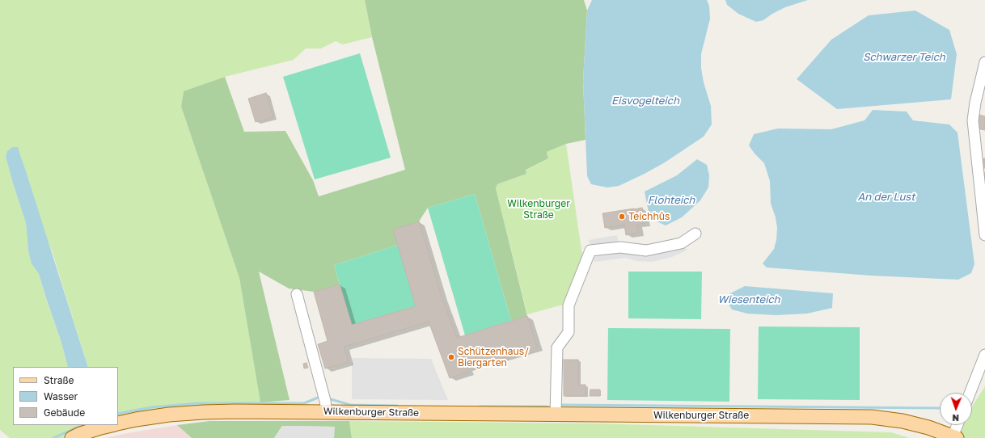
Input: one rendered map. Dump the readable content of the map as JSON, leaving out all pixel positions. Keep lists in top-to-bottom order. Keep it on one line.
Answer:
{"streets":{"main road":["Wilkenburger Straße"]},"water":["Schwarzer Teich","Eisvogelteich","An der Lust","Flohteich","Wiesenteich"],"parks":["Wilkenburger Straße"],"places":["Teichhûs","Schützenhaus/ Biergarten"],"legend":["Straße","Wasser","Gebäude"],"north":"bottom"}
